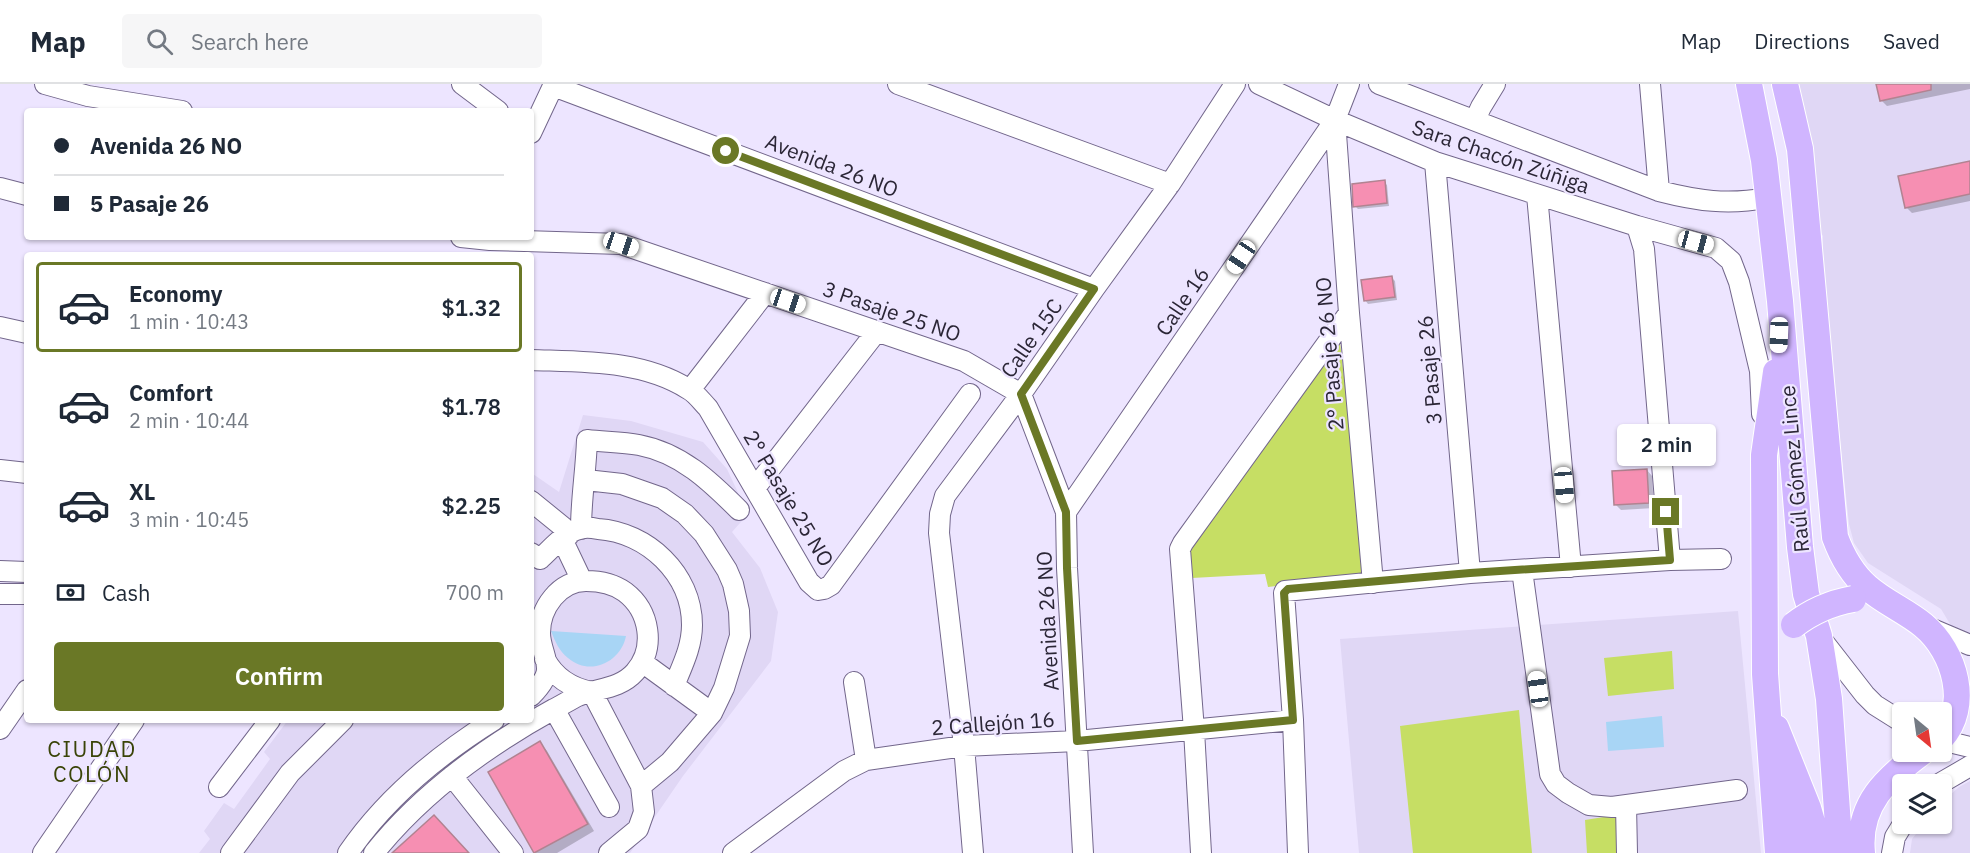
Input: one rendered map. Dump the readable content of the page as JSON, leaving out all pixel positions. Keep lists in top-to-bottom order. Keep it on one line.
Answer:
{"streets":{"main road":["Raúl Gómez Lince"],"street":["Sara Chacón Zúñiga","Avenida 26 NO","Calle 16","3 Pasaje 25 NO","Calle 15C","2° Pasaje 26 NO","3 Pasaje 26","2° Pasaje 25 NO","2 Callejón 16"]},"crossings":[["Sara Chacón Zúñiga","Calle 16"],["Sara Chacón Zúñiga","2° Pasaje 26 NO"],["Sara Chacón Zúñiga","3 Pasaje 26"],["Sara Chacón Zúñiga","Raúl Gómez Lince"],["Avenida 26 NO","Calle 16"],["Avenida 26 NO","3 Pasaje 25 NO"],["Avenida 26 NO","Calle 15C"],["Avenida 26 NO","2 Callejón 16"],["Calle 16","2° Pasaje 26 NO"],["3 Pasaje 25 NO","Calle 15C"],["Calle 15C","2 Callejón 16"]],"districts":["CIUDAD COLÓN"],"north":"bottom right","page":{"header":"Map","search":"Search here","nav":["Map","Directions","Saved"],"banner":["Avenida 26 NO","5 Pasaje 26"],"list":[{"name":"Economy","note":"1 min · 10:43","value":"$1.32"},{"name":"Comfort","note":"2 min · 10:44","value":"$1.78"},{"name":"XL","note":"3 min · 10:45","value":"$2.25"}],"bubble":"2 min","pay":["Cash","700 m"],"buttons":"Confirm"}}
